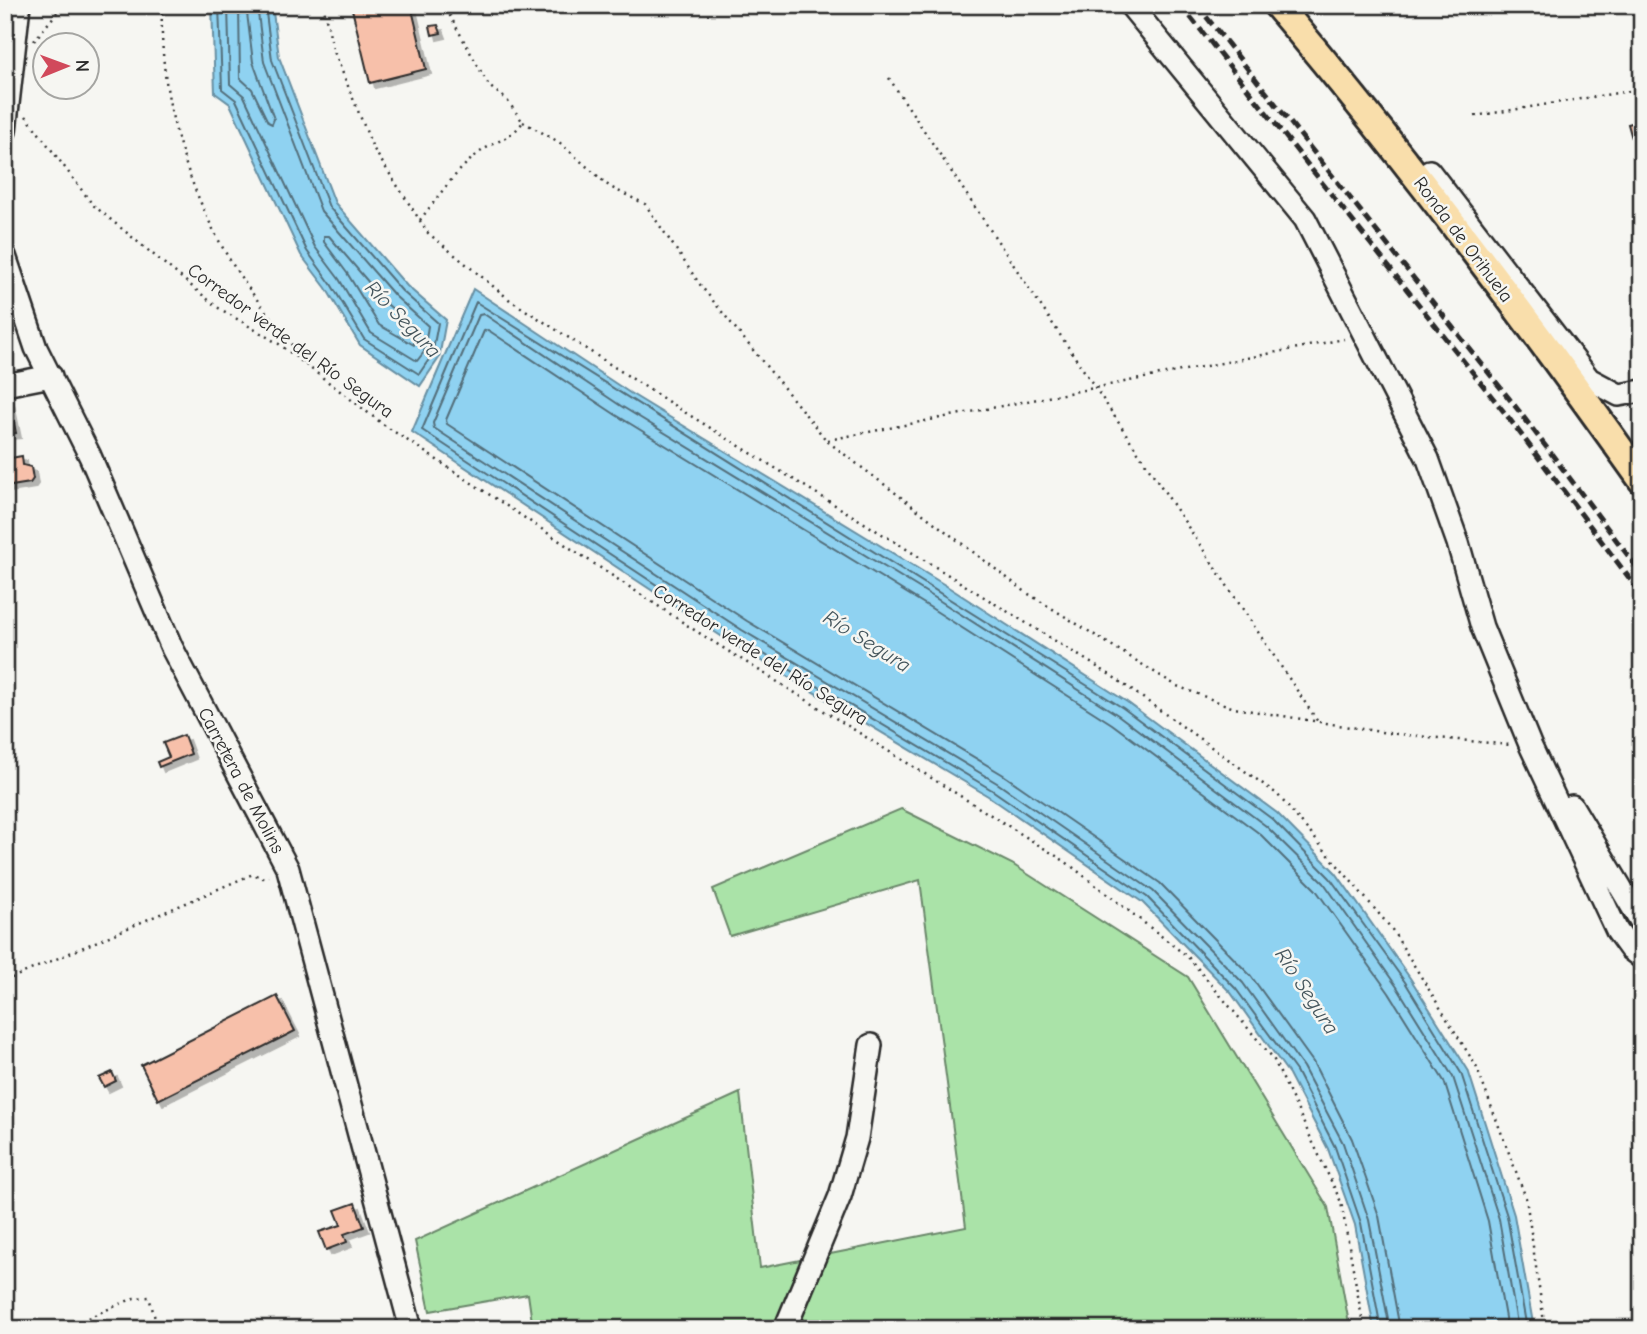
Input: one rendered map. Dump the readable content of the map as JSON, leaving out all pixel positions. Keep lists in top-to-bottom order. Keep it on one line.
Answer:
{"streets":{"main road":["Ronda de Orihuela"],"street":["Carretera de Molins"],"path":["Corredor verde del Río Segura"]},"water":["Río Segura"],"north":"right"}
